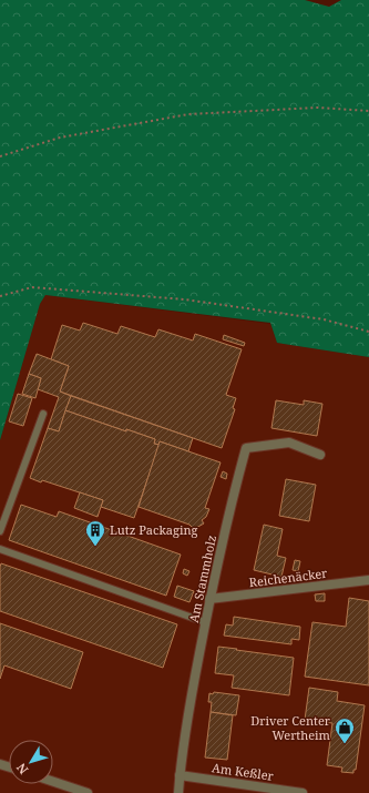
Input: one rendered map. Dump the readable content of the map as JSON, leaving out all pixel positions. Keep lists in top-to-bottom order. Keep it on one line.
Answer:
{"streets":{"street":["Reichenäcker","Am Stammholz","Am Keßler"]},"crossings":[["Reichenäcker","Am Stammholz"],["Am Stammholz","Am Keßler"]],"places":{"building":["Lutz Packaging"],"shop":["Driver Center Wertheim"]},"north":"bottom left"}
